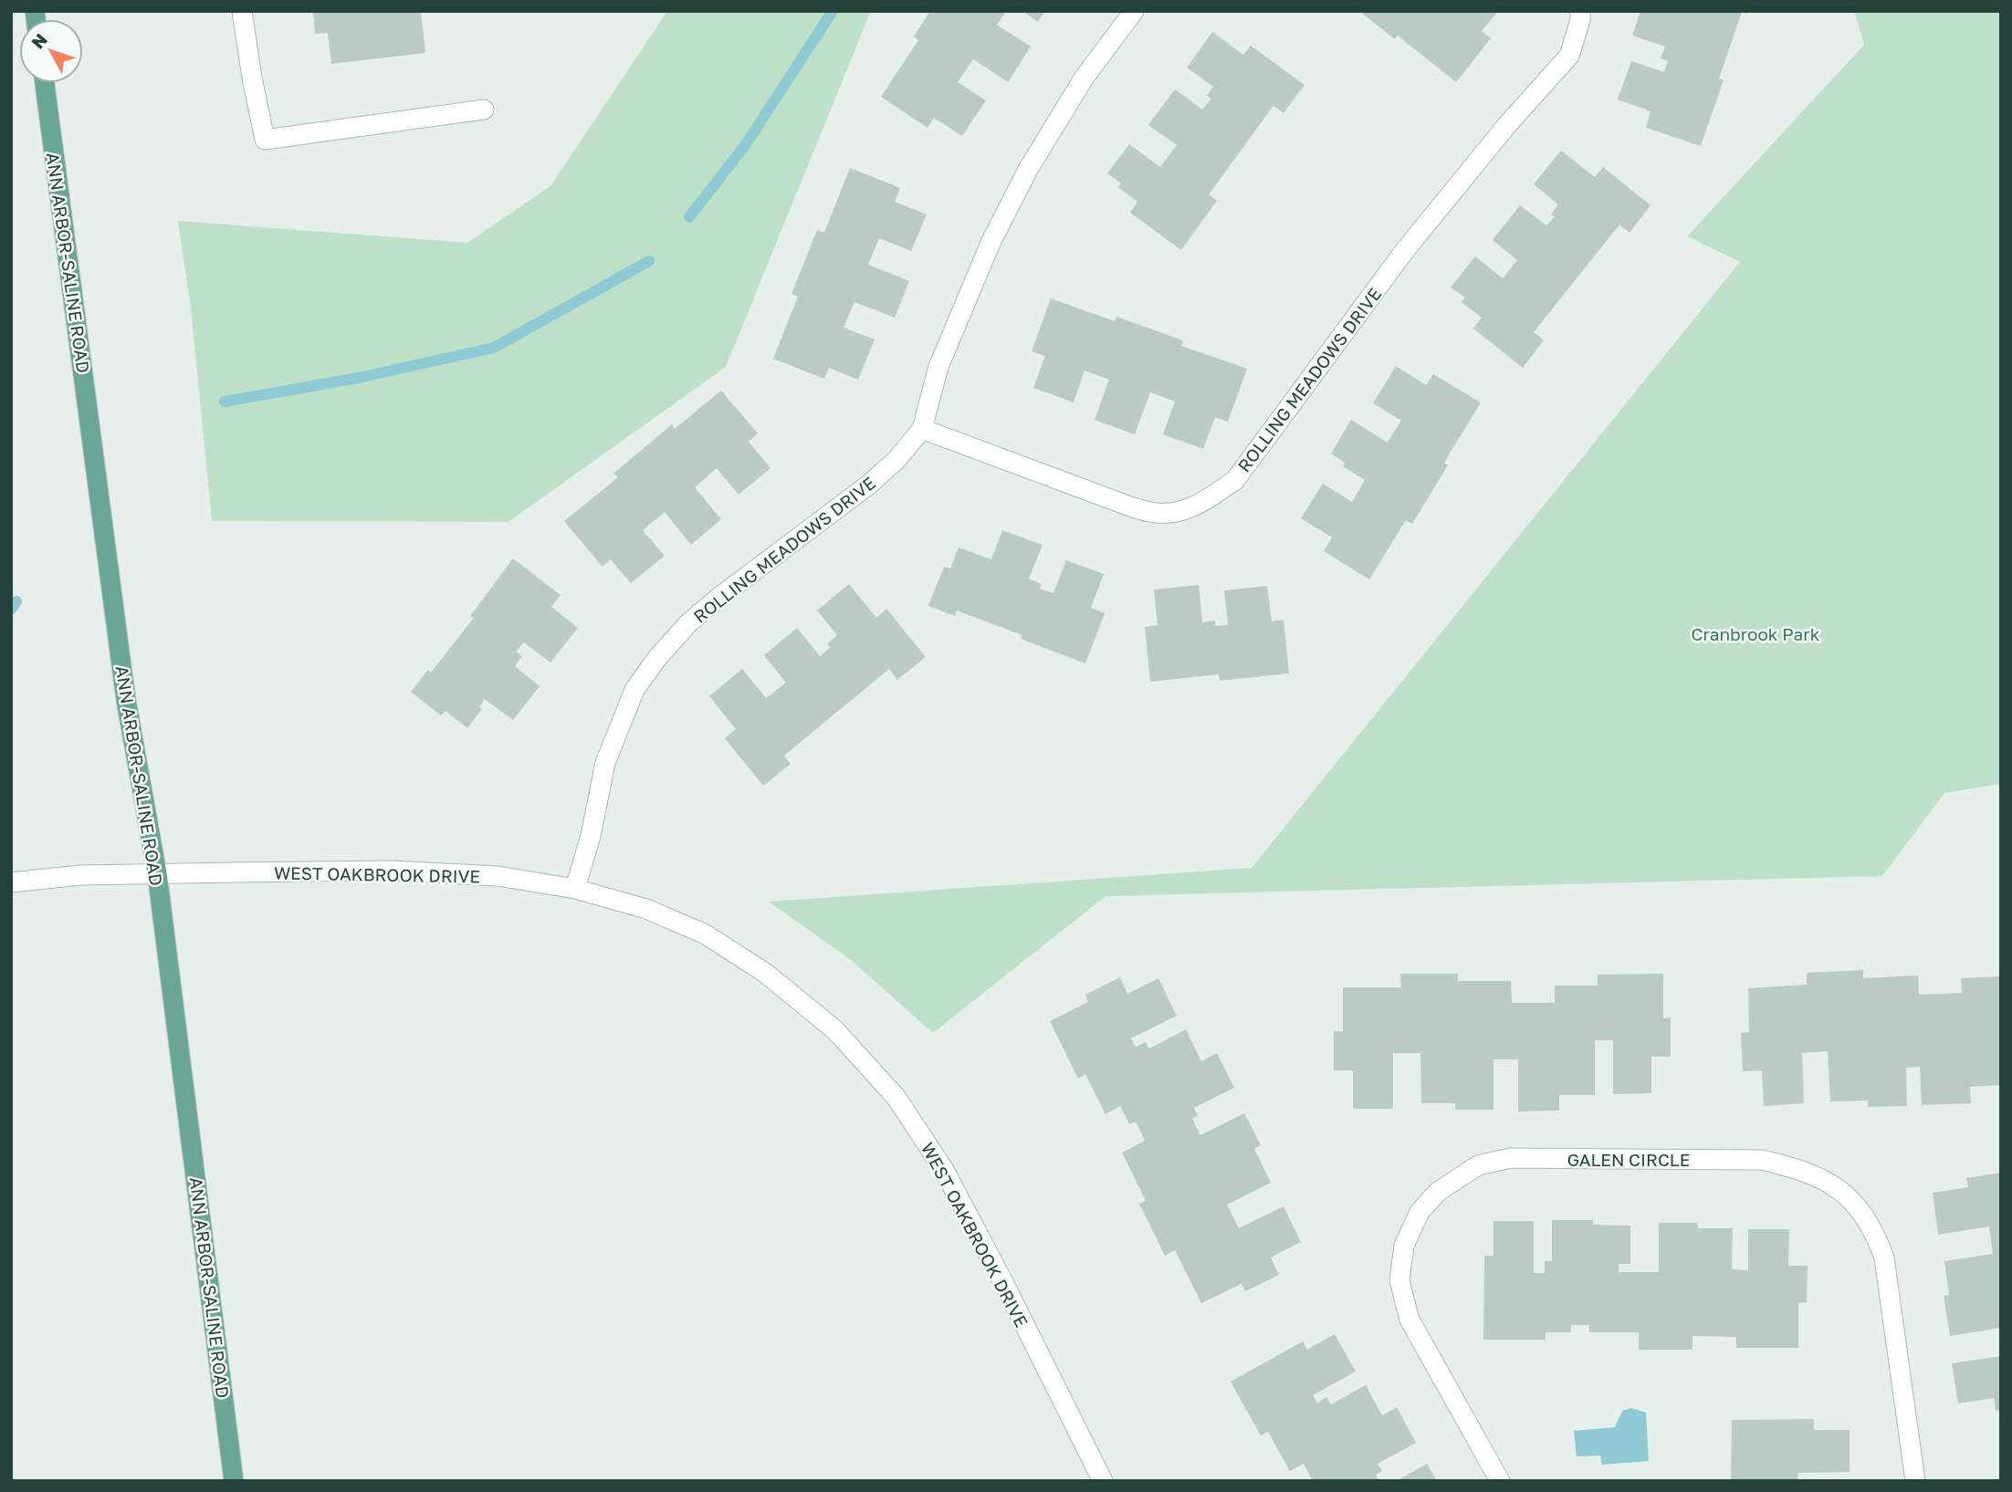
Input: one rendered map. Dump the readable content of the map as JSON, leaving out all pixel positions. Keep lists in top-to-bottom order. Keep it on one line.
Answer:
{"streets":{"main road":["ANN ARBOR-SALINE ROAD"],"street":["ROLLING MEADOWS DRIVE","WEST OAKBROOK DRIVE","GALEN CIRCLE"]},"crossings":[["ANN ARBOR-SALINE ROAD","WEST OAKBROOK DRIVE"],["ROLLING MEADOWS DRIVE","WEST OAKBROOK DRIVE"]],"parks":["Cranbrook Park"],"north":"top left"}
